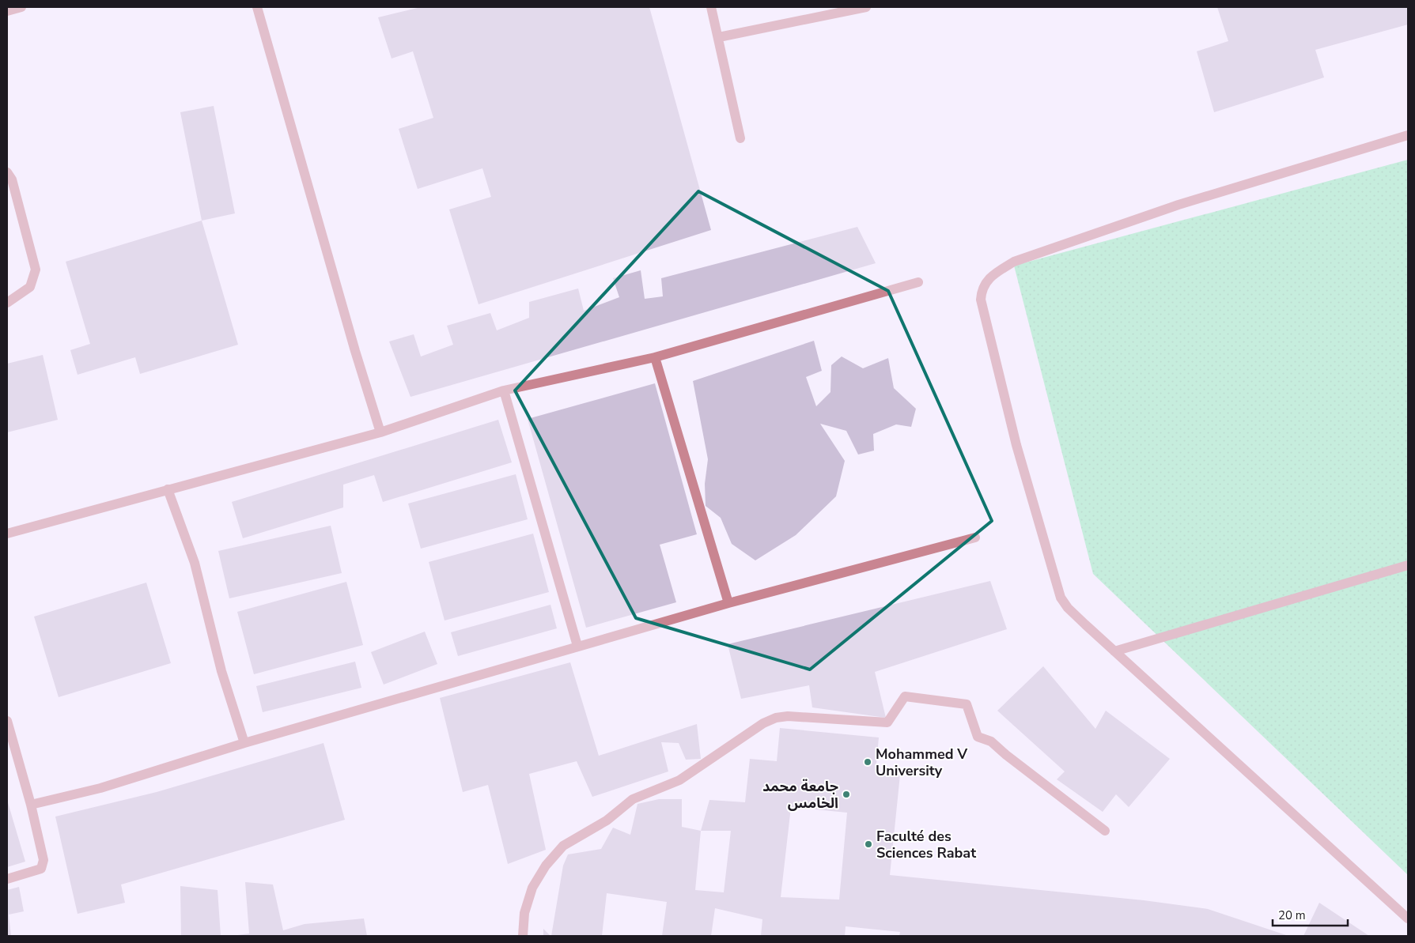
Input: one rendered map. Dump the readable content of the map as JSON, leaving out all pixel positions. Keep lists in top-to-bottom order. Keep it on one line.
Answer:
{"places":["Mohammed V University","جامعة محمد الخامس","Faculté des Sciences Rabat"],"scale_bar":"20 m"}
